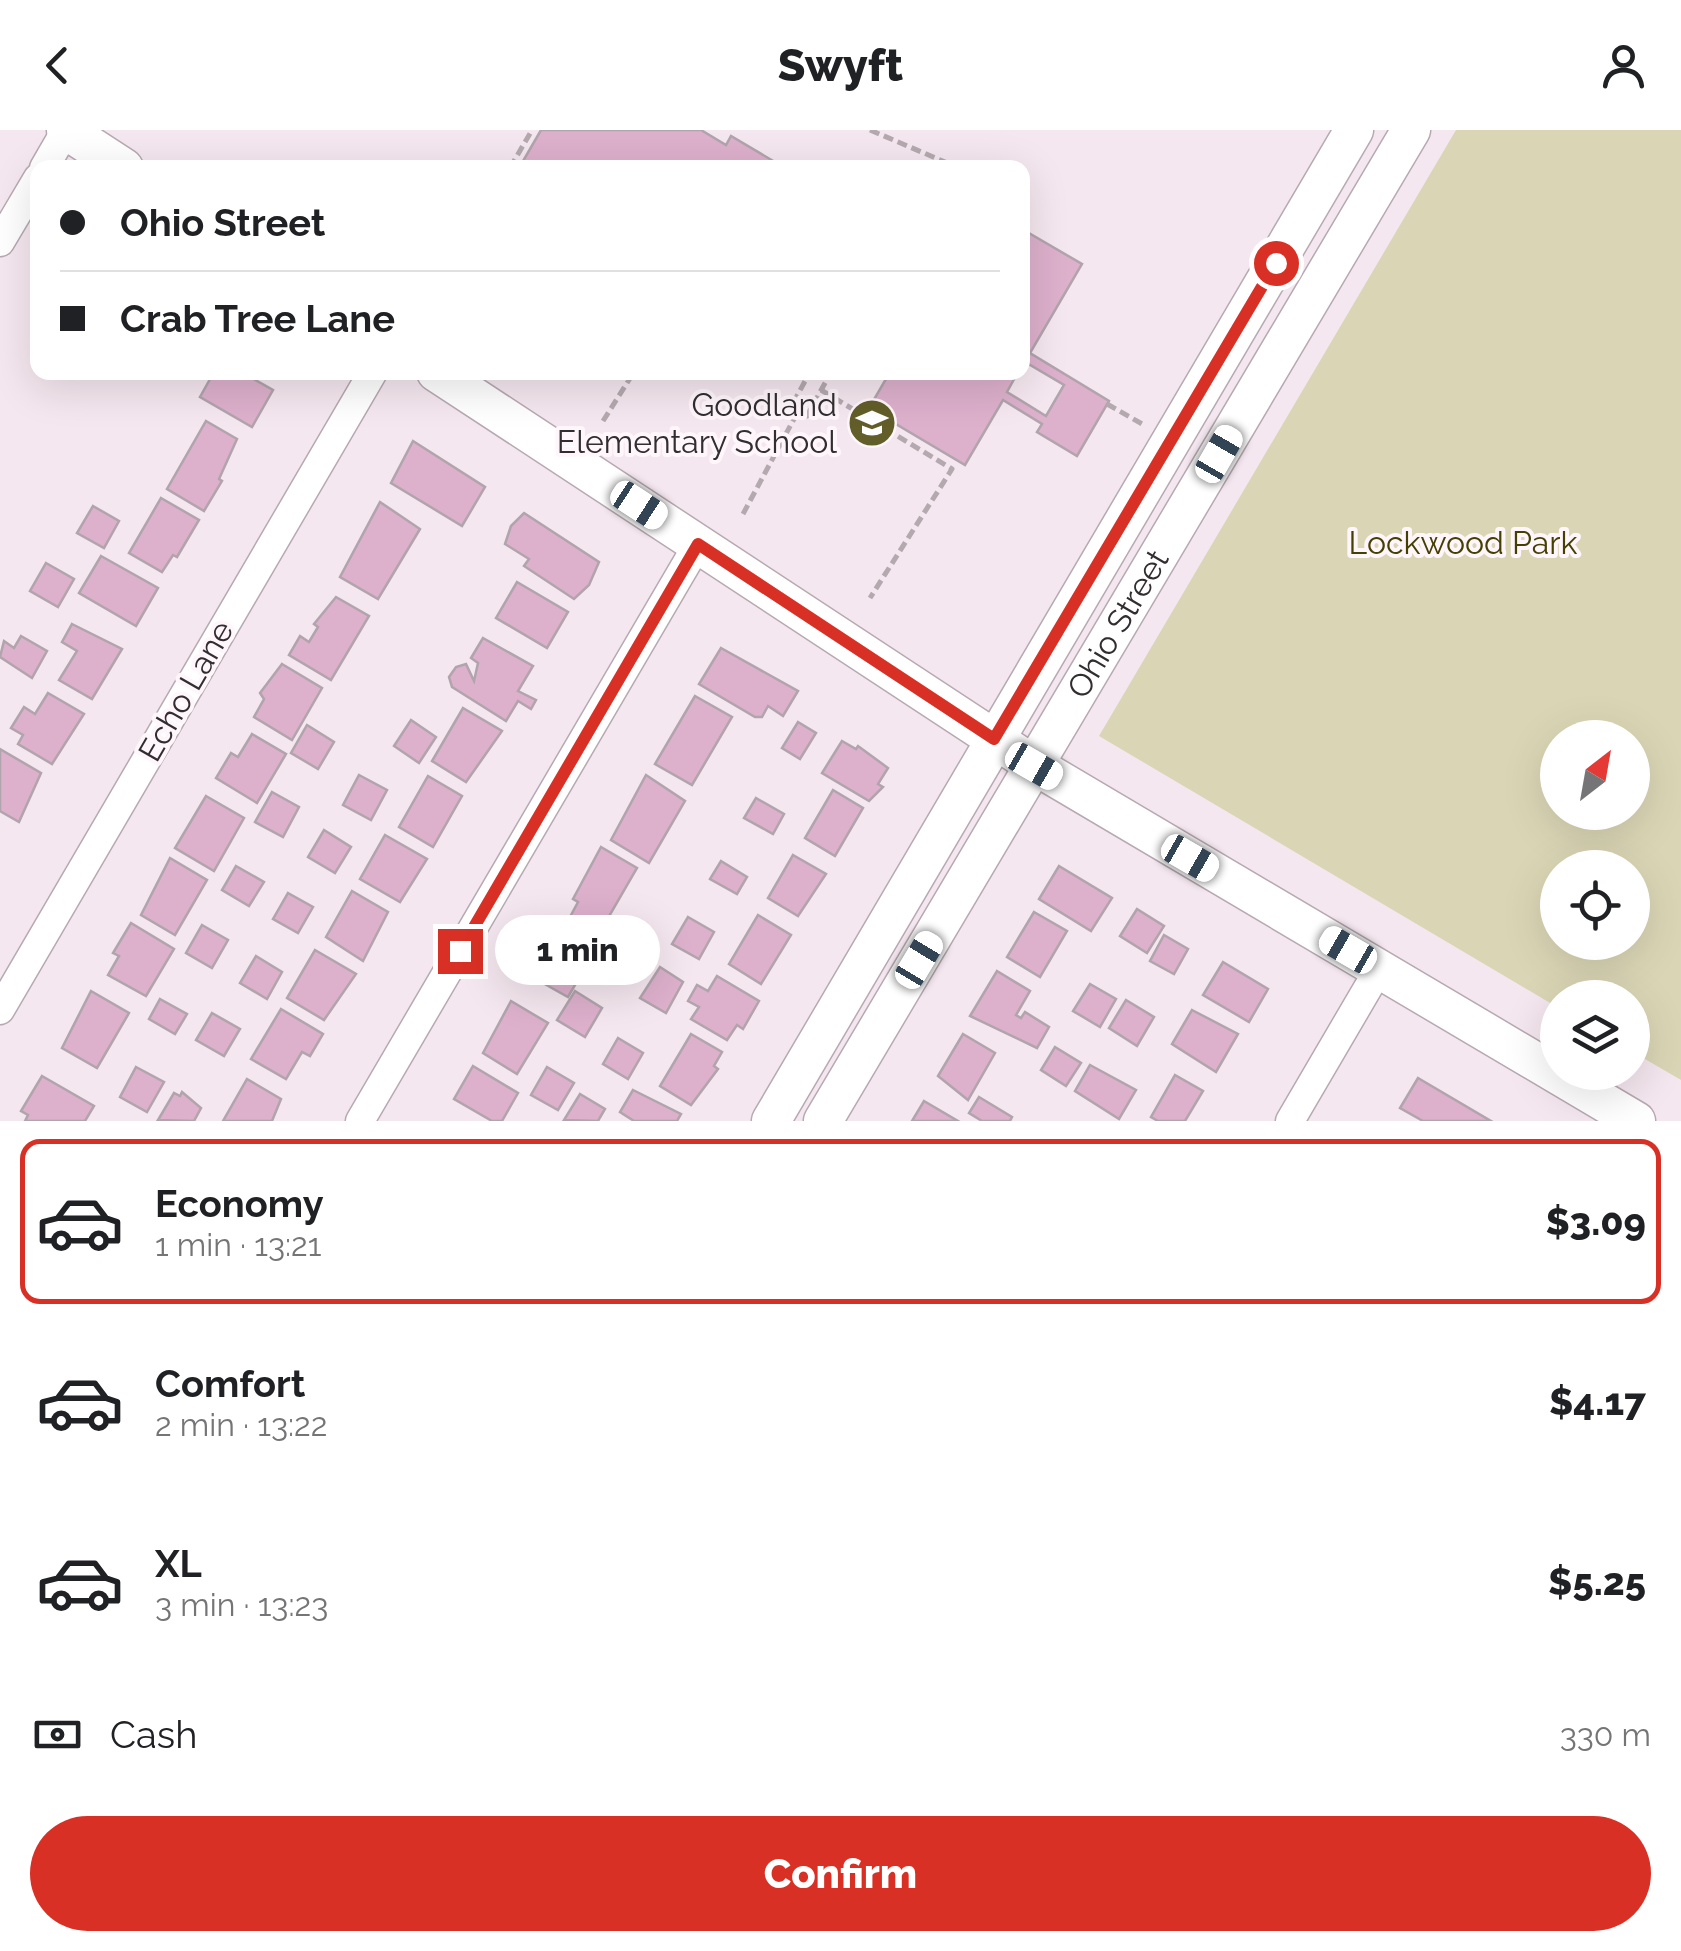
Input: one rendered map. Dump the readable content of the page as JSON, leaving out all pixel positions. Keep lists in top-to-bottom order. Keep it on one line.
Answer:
{"streets":{"street":["Ohio Street","Echo Lane"]},"parks":["Lockwood Park"],"places":{"school or university":["Goodland Elementary School"]},"north":"top right","page":{"header":"Swyft","banner":["Ohio Street","Crab Tree Lane"],"bubble":"1 min","list":[{"name":"Economy","note":"1 min · 13:21","value":"$3.09"},{"name":"Comfort","note":"2 min · 13:22","value":"$4.17"},{"name":"XL","note":"3 min · 13:23","value":"$5.25"}],"pay":["Cash","330 m"],"buttons":"Confirm"}}
